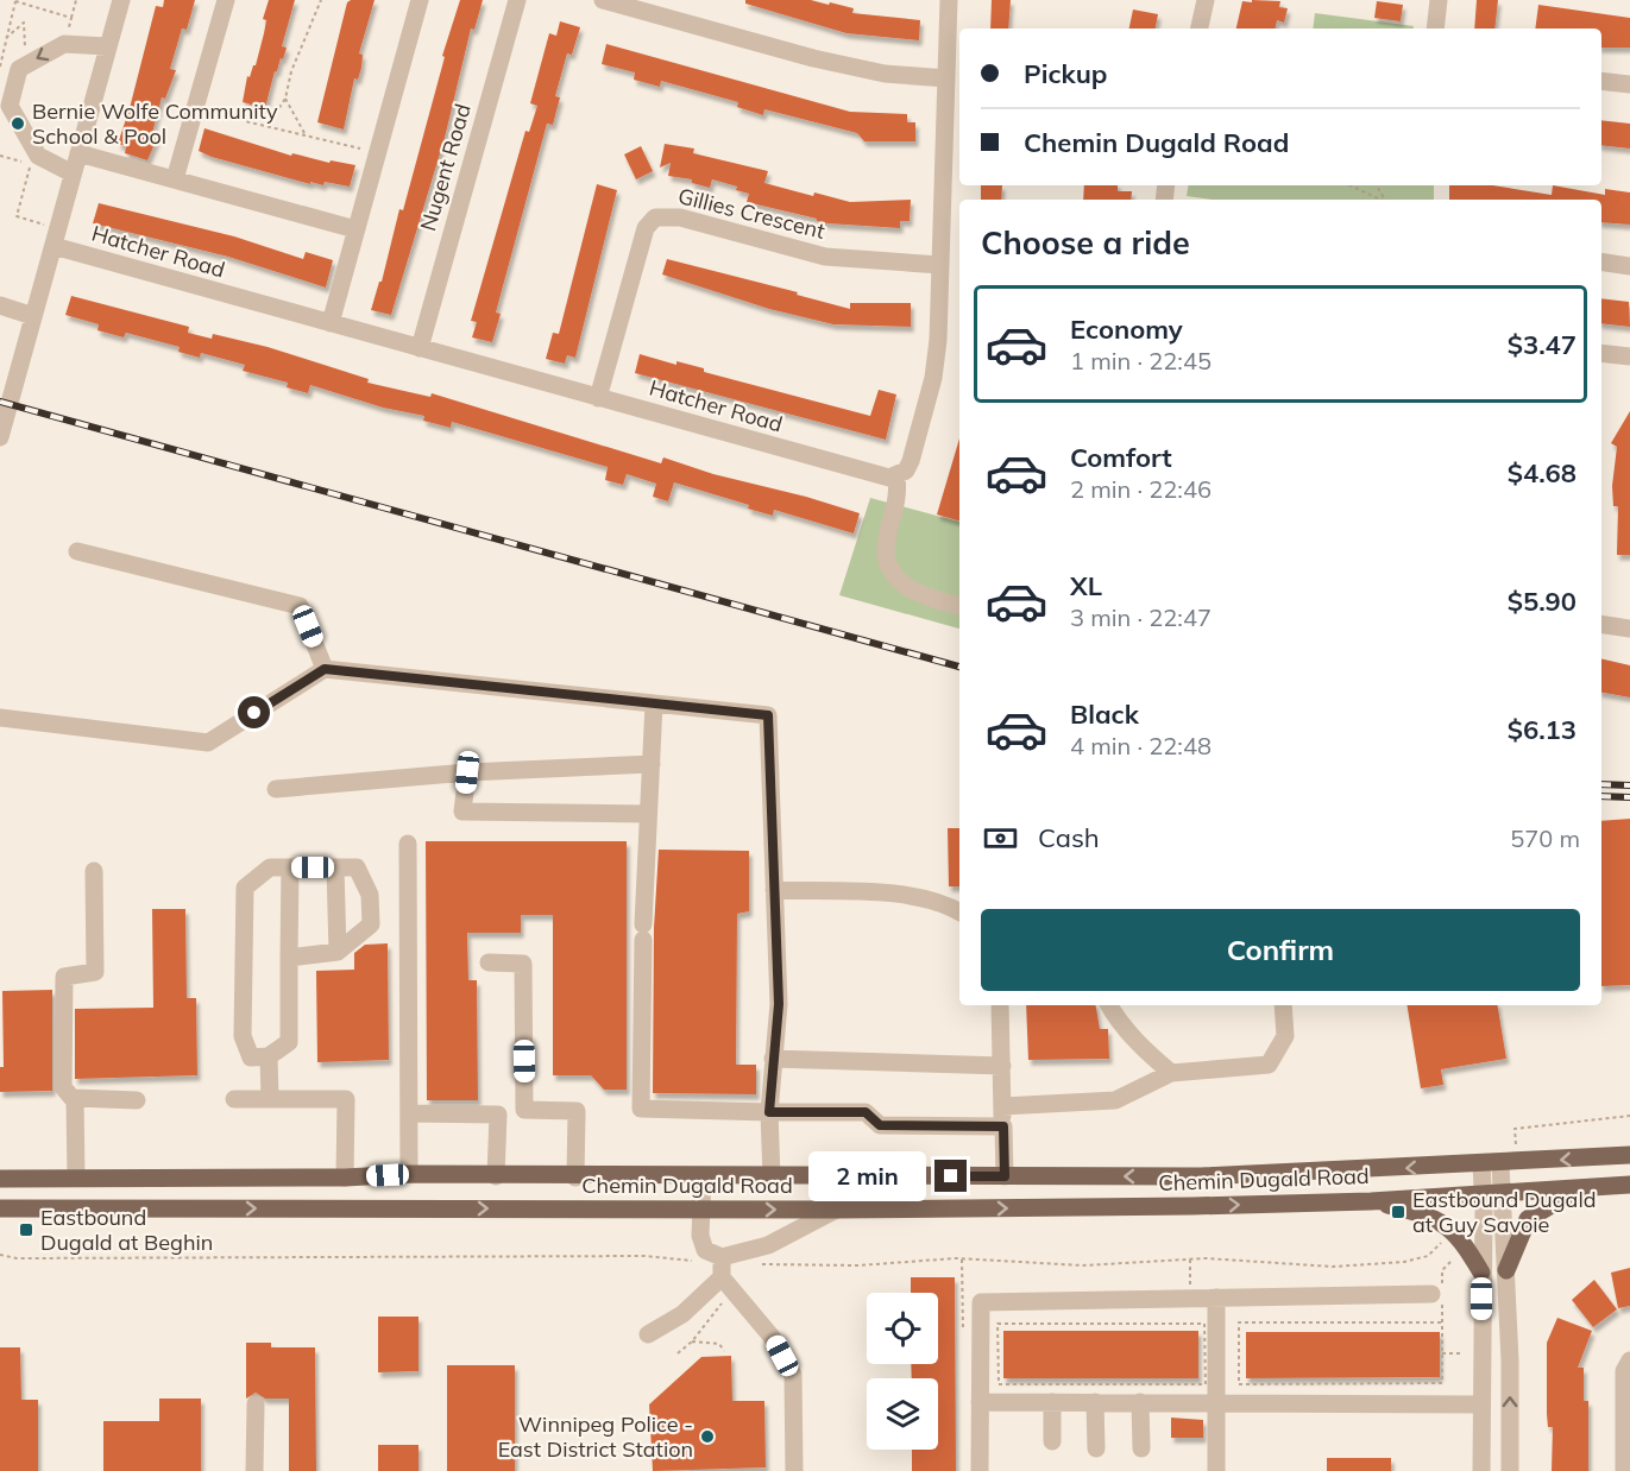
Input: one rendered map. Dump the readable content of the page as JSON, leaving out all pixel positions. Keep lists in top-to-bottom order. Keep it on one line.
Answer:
{"streets":{"main road":["Chemin Dugald Road"],"street":["Nugent Road","Gillies Crescent","Hatcher Road"]},"crossings":[["Nugent Road","Hatcher Road"],["Gillies Crescent","Hatcher Road"]],"places":{"other":["Bernie Wolfe Community School & Pool","Winnipeg Police - East District Station"],"transit":["Eastbound Dugald at Guy Savoie","Eastbound Dugald at Beghin"]},"page":{"banner":["Pickup","Chemin Dugald Road"],"heading":"Choose a ride","list":[{"name":"Economy","note":"1 min · 22:45","value":"$3.47"},{"name":"Comfort","note":"2 min · 22:46","value":"$4.68"},{"name":"XL","note":"3 min · 22:47","value":"$5.90"},{"name":"Black","note":"4 min · 22:48","value":"$6.13"}],"pay":["Cash","570 m"],"buttons":"Confirm","bubble":"2 min"}}
